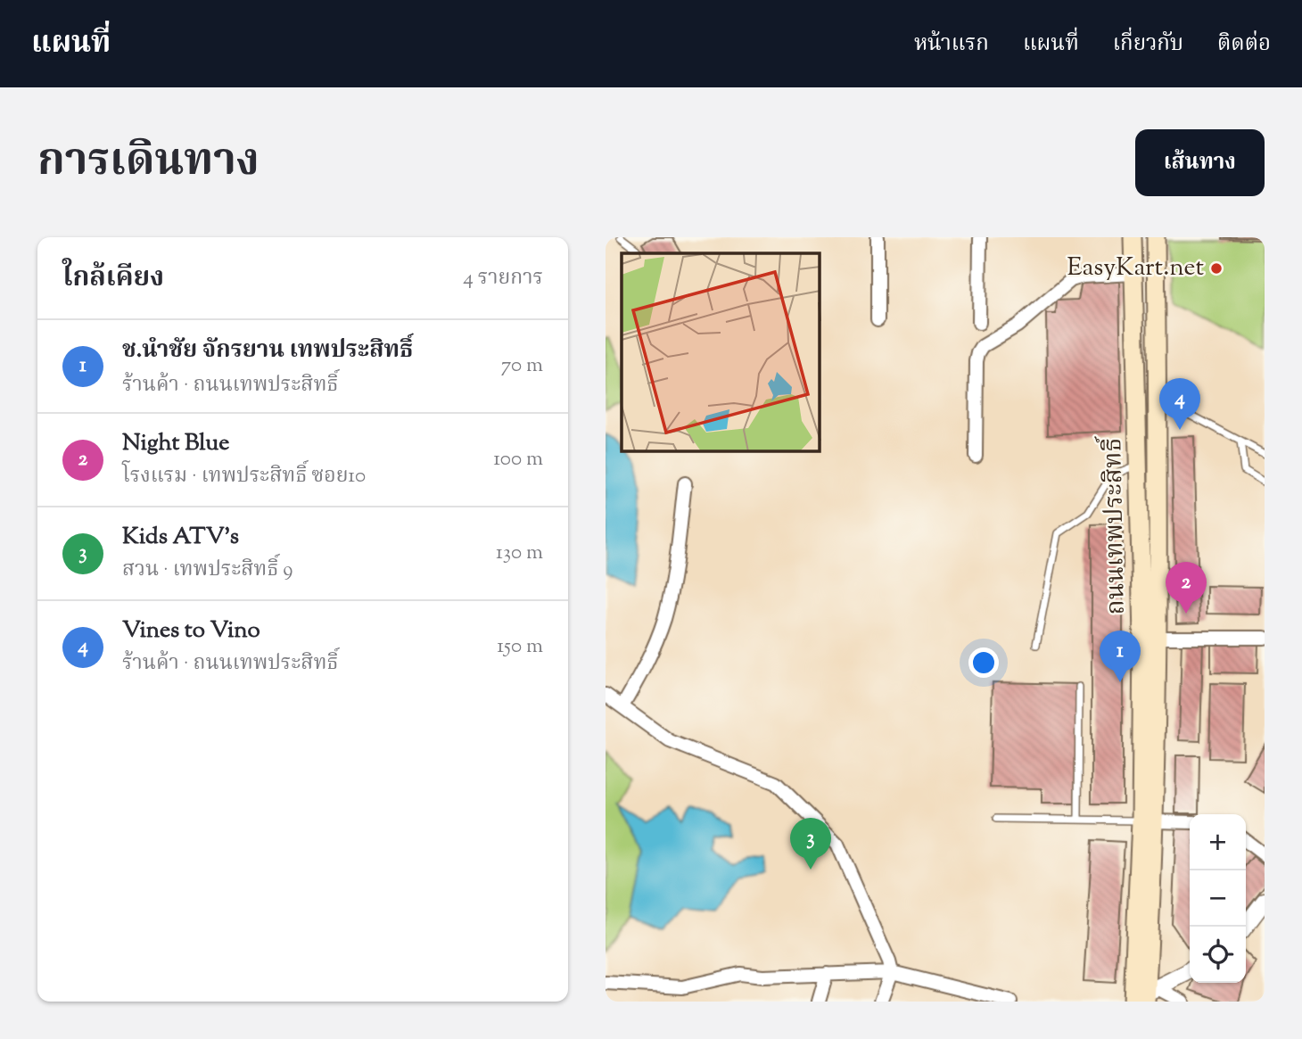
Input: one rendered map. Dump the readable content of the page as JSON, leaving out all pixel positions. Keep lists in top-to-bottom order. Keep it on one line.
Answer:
{"streets":{"main road":["ถนนเทพประสิทธิ์"]},"places":["EasyKart.net"],"page":{"header":"แผนที่","nav":["หน้าแรก","แผนที่","เกี่ยวกับ","ติดต่อ"],"title":"การเดินทาง","buttons":"เส้นทาง","heading":["ใกล้เคียง","4 รายการ"],"list":[{"mark":"1","name":"ช.นำชัย จักรยาน เทพประสิทธิ์","note":"ร้านค้า · ถนนเทพประสิทธิ์","value":"70 m"},{"mark":"2","name":"Night Blue","note":"โรงแรม · เทพประสิทธิ์ ซอย10","value":"100 m"},{"mark":"3","name":"Kids ATV's","note":"สวน · เทพประสิทธิ์ 9","value":"130 m"},{"mark":"4","name":"Vines to Vino","note":"ร้านค้า · ถนนเทพประสิทธิ์","value":"150 m"}],"pins":["4","2","1","3"],"map_buttons":["+","−"]}}
